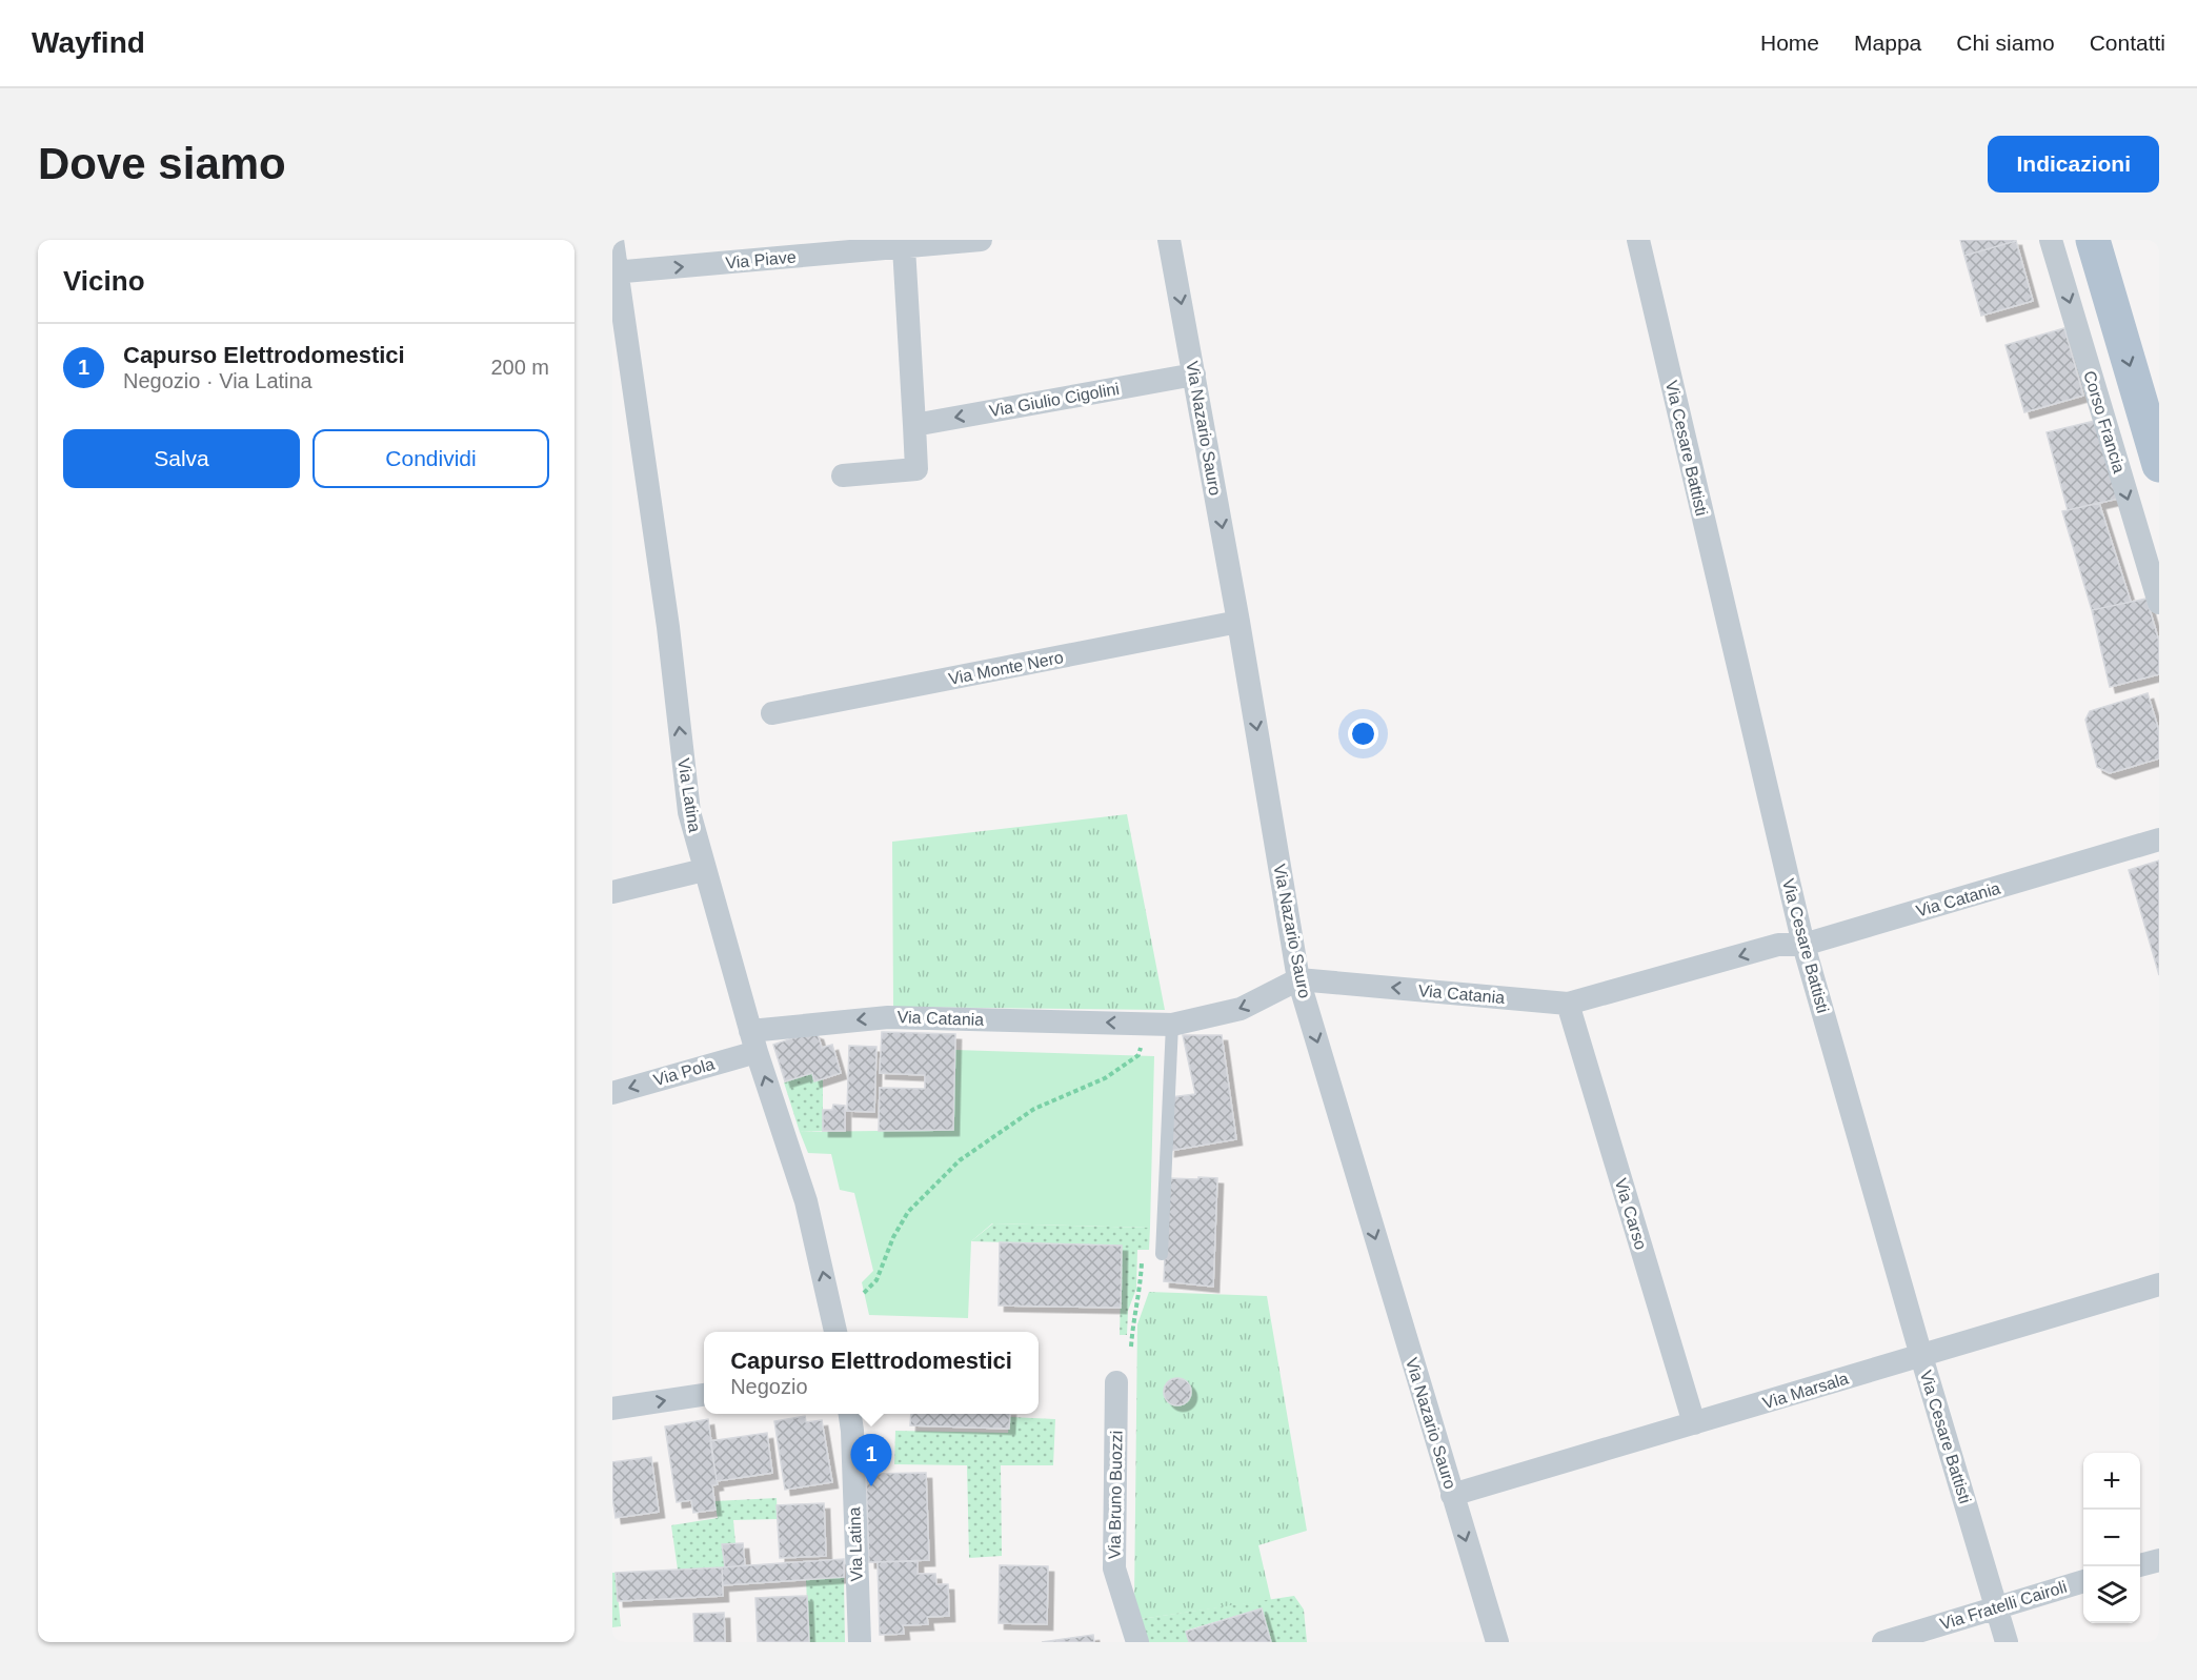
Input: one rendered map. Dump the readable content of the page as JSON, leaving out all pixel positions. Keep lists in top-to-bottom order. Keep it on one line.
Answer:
{"streets":{"street":["Via Piave","Via Giulio Cigolini","Corso Francia","Via Nazario Sauro","Via Cesare Battisti","Via Monte Nero","Via Latina","Via Catania","Via Pola","Via Carso","Via Marsala","Via Bruno Buozzi","Via Fratelli Cairoli"]},"crossings":[["Via Piave","Via Latina"],["Via Giulio Cigolini","Via Nazario Sauro"],["Via Nazario Sauro","Via Monte Nero"],["Via Nazario Sauro","Via Catania"],["Via Nazario Sauro","Via Marsala"],["Via Cesare Battisti","Via Catania"],["Via Cesare Battisti","Via Marsala"],["Via Cesare Battisti","Via Fratelli Cairoli"],["Via Latina","Via Catania"],["Via Latina","Via Pola"],["Via Catania","Via Pola"],["Via Catania","Via Carso"],["Via Carso","Via Marsala"]],"one_way":["Via Piave","Via Giulio Cigolini","Corso Francia","Via Nazario Sauro","Via Latina","Via Catania"],"page":{"header":"Wayfind","nav":["Home","Mappa","Chi siamo","Contatti"],"buttons":["Indicazioni",["Salva","Condividi"]],"title":"Dove siamo","heading":"Vicino","list":[{"mark":"1","name":"Capurso Elettrodomestici","note":"Negozio · Via Latina","value":"200 m"}],"popup":["Capurso Elettrodomestici","Negozio"],"pins":"1","map_buttons":["+","−"]}}
